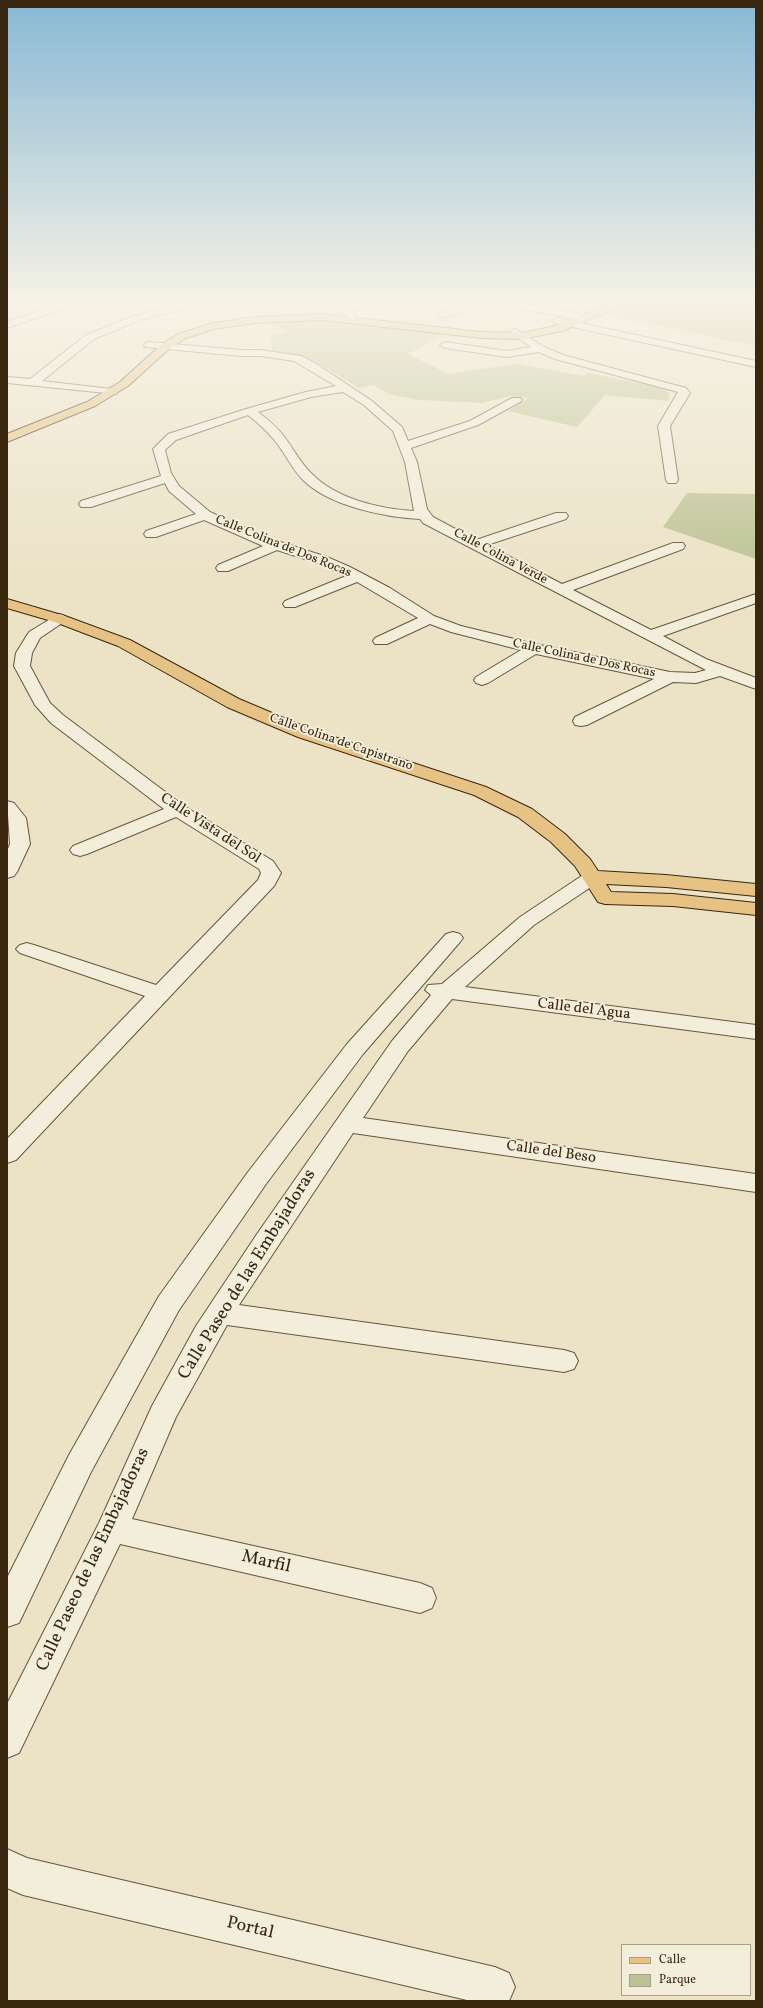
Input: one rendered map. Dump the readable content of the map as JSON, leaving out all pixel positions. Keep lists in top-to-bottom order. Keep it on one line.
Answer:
{"streets":{"main road":["Calle Colina de Capistrano"],"street":["Calle Colina de Dos Rocas","Calle Colina Verde","Calle Vista del Sol","Calle del Agua","Calle del Beso","Calle Paseo de las Embajadoras","Marfil","Portal"]},"crossings":[["Calle Colina de Dos Rocas","Calle Colina Verde"],["Calle Colina de Capistrano","Calle Vista del Sol"],["Calle Colina de Capistrano","Calle Paseo de las Embajadoras"],["Calle del Agua","Calle Paseo de las Embajadoras"],["Calle del Beso","Calle Paseo de las Embajadoras"],["Calle Paseo de las Embajadoras","Marfil"]],"legend":["Calle","Parque"]}
